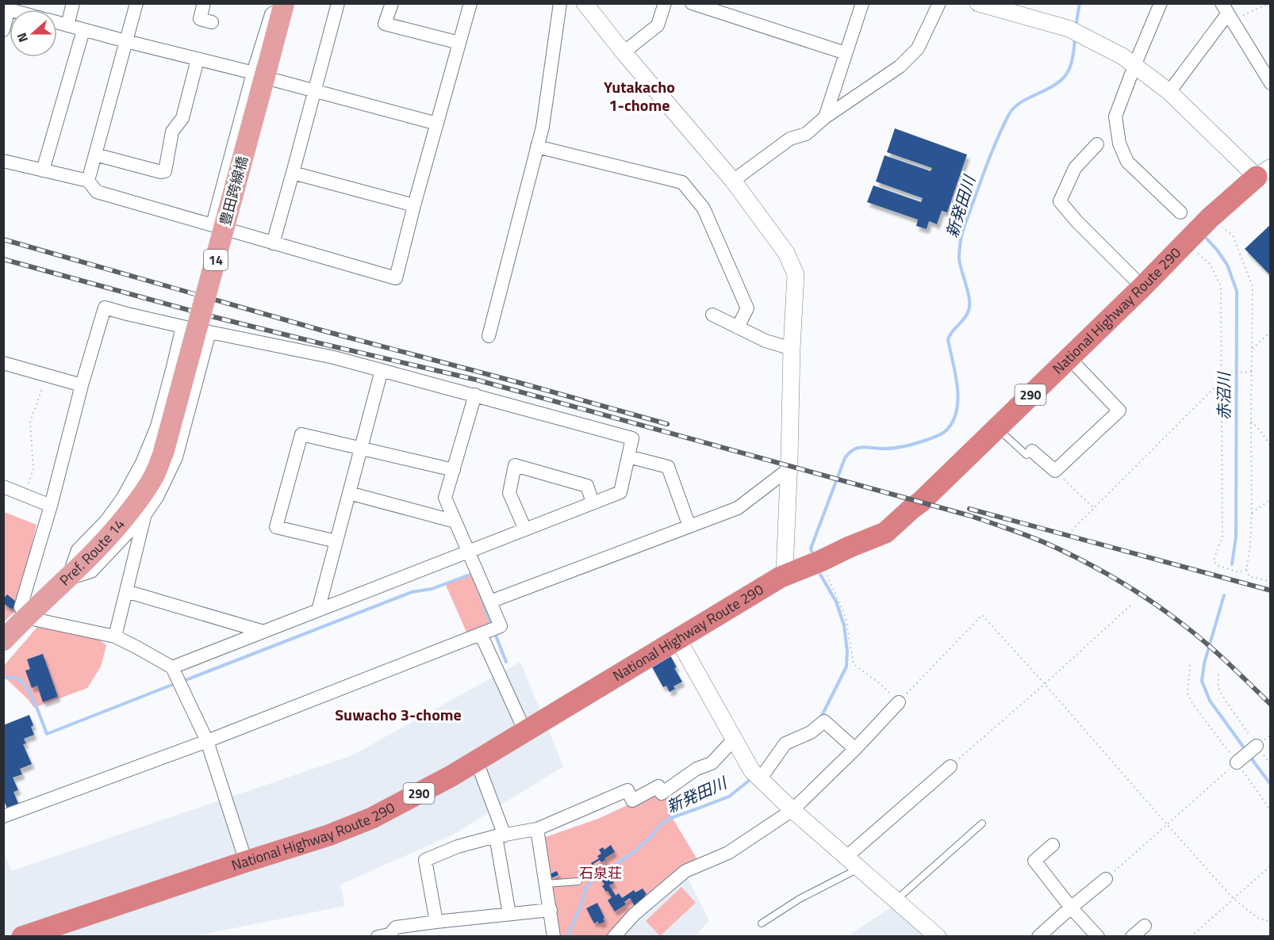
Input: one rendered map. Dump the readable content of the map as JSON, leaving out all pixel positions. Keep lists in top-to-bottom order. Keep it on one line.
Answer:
{"streets":{"highway":["National Highway Route 290","290"],"main road":["豊田跨線橋","14","Pref. Route 14"]},"crossings":[["豊田跨線橋","14"],["豊田跨線橋","Pref. Route 14"]],"districts":["Yutakacho 1-chome","Suwacho 3-chome"],"water":["新発田川","赤沼川"],"parks":["石泉荘"],"north":"left"}
